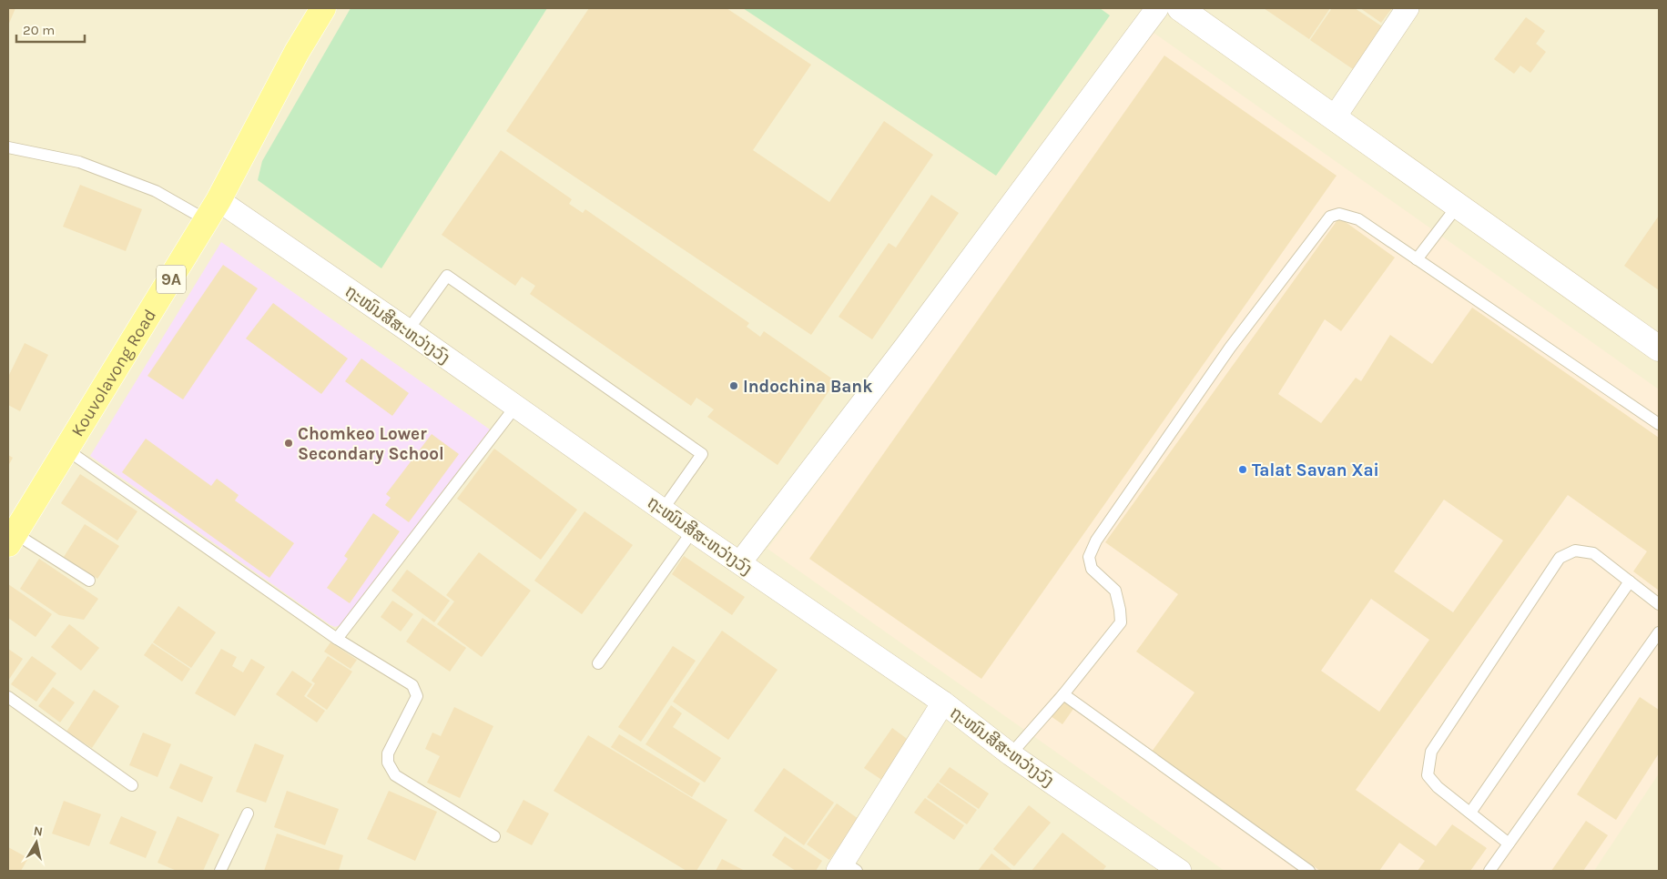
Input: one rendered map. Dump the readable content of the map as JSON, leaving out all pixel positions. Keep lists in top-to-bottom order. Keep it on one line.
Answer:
{"streets":{"main road":["9A","Kouvolavong Road"],"street":["ຖະໜົນສີສະຫວ່າງວົງ"]},"crossings":[["ຖະໜົນສີສະຫວ່າງວົງ","Kouvolavong Road"]],"places":["Indochina Bank","Chomkeo Lower Secondary School","Talat Savan Xai"],"scale_bar":"20 m","north":"top"}
